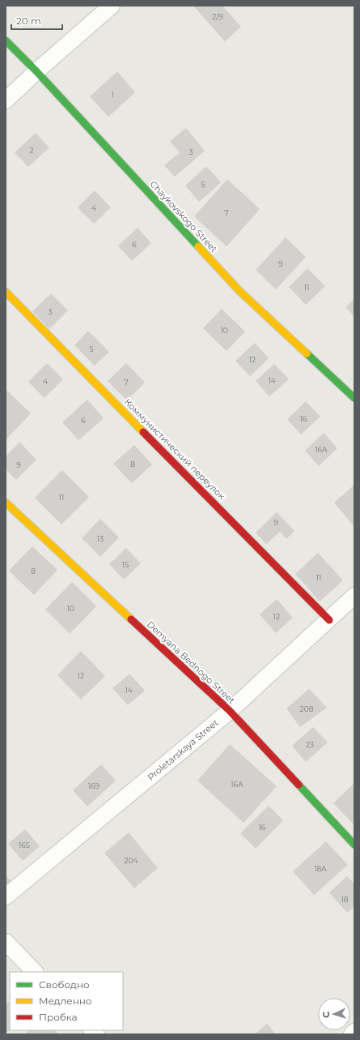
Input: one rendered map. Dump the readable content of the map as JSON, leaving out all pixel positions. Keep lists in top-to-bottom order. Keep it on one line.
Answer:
{"streets":{"street":["Chaykovskogo Street","Коммунистический переулок","Demyana Bednogo Street","Proletarskaya Street"]},"crossings":[["Коммунистический переулок","Proletarskaya Street"],["Demyana Bednogo Street","Proletarskaya Street"]],"house_numbers":["2/9","1","2","3","5","4","7","6","9","11","3","10","5","12","14","4","7","16","6","16А","8","9","11","9","13","15","8","11","10","12","12","14","208","23","16А","169","16","165","204","18А","18"],"legend":["Свободно","Медленно","Пробка"],"scale_bar":"20 m","north":"left"}
